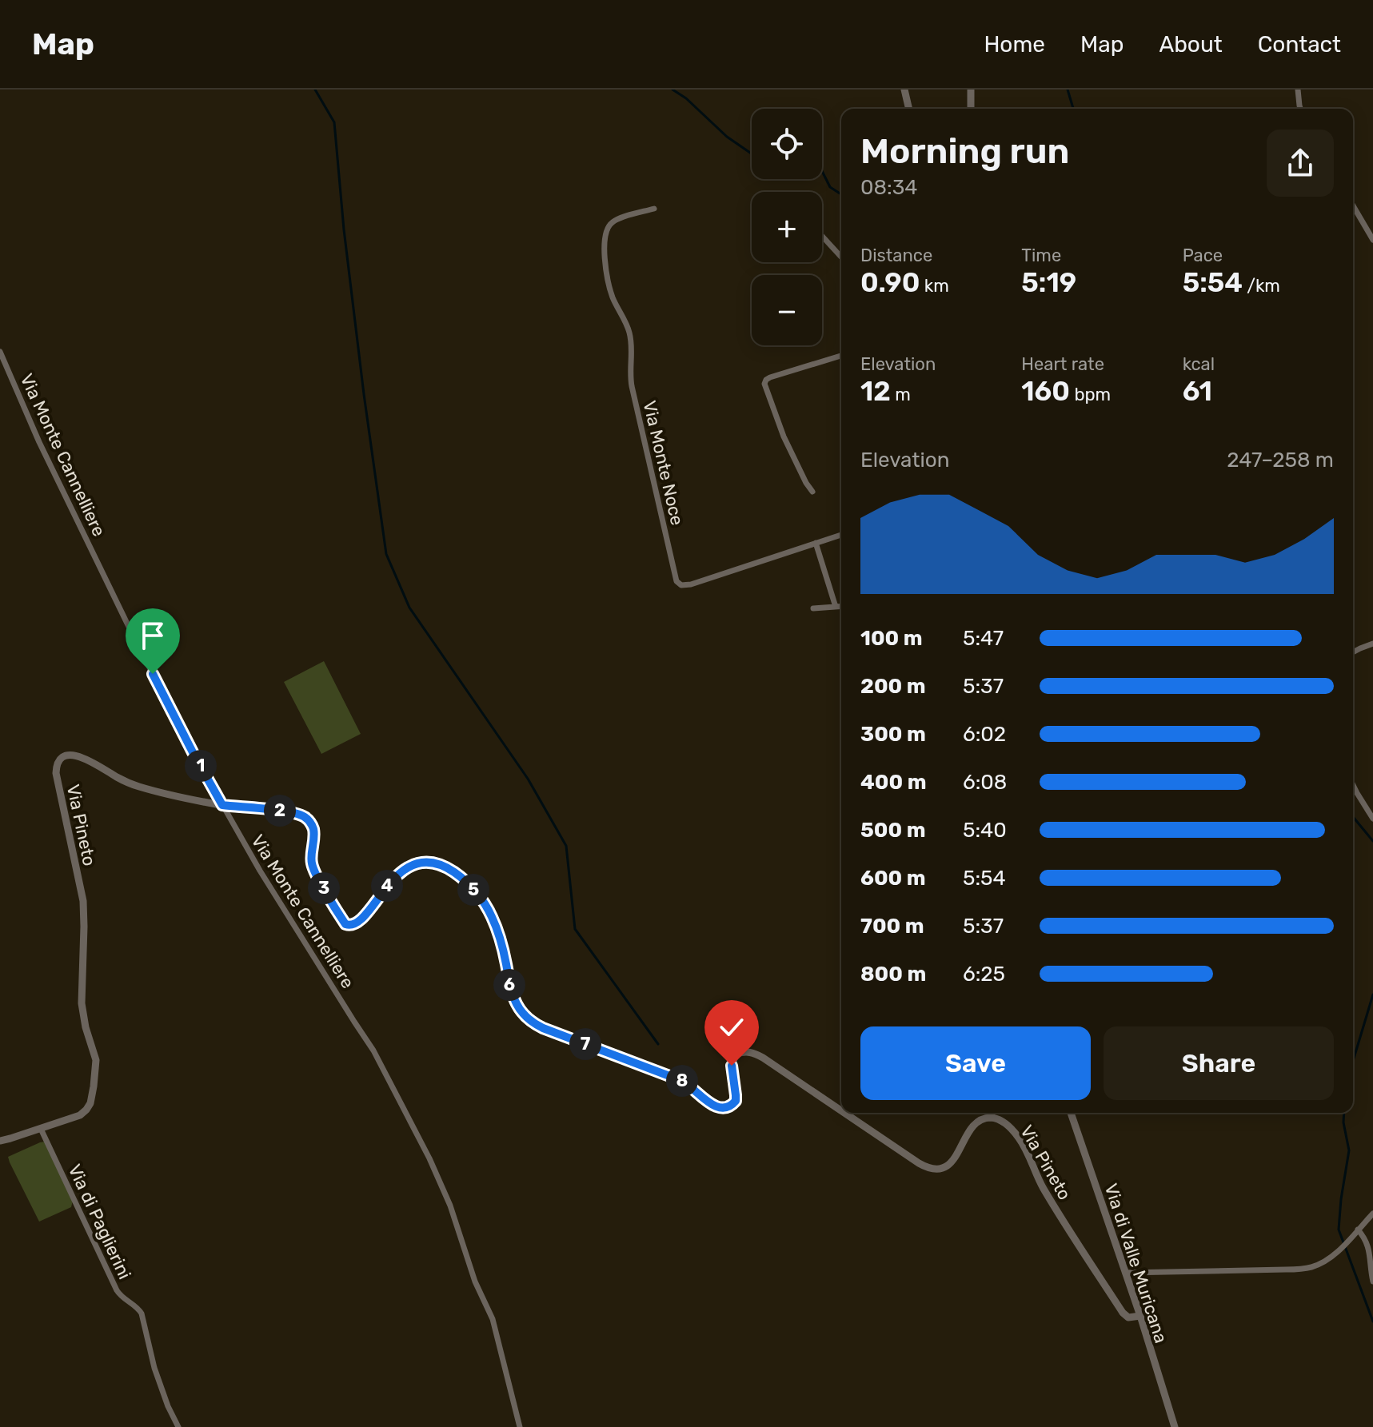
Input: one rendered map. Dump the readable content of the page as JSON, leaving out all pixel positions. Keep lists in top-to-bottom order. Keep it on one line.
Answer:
{"streets":{"street":["Via Monte Cannelliere","Via Monte Noce","Via Pineto","Via di Paglierini","Via di Valle Muricana"]},"crossings":[["Via Monte Cannelliere","Via Pineto"],["Via Pineto","Via di Paglierini"],["Via Pineto","Via di Valle Muricana"]],"page":{"header":"Map","nav":["Home","Map","About","Contact"],"map_buttons":["+","−"],"heading":["Morning run","08:34"],"stats":[["Distance","0.90 km"],["Time","5:19"],["Pace","5:54 /km"],["Elevation","12 m"],["Heart rate","160 bpm"],["kcal","61"]],"chart":["Elevation","247–258 m"],"list":[{"name":"100 m","note":"5:47"},{"name":"200 m","note":"5:37"},{"name":"300 m","note":"6:02"},{"name":"400 m","note":"6:08"},{"name":"500 m","note":"5:40"},{"name":"600 m","note":"5:54"},{"name":"700 m","note":"5:37"},{"name":"800 m","note":"6:25"}],"pins":["1","2","4","3","5","6","7","8"],"buttons":["Save","Share"]}}
